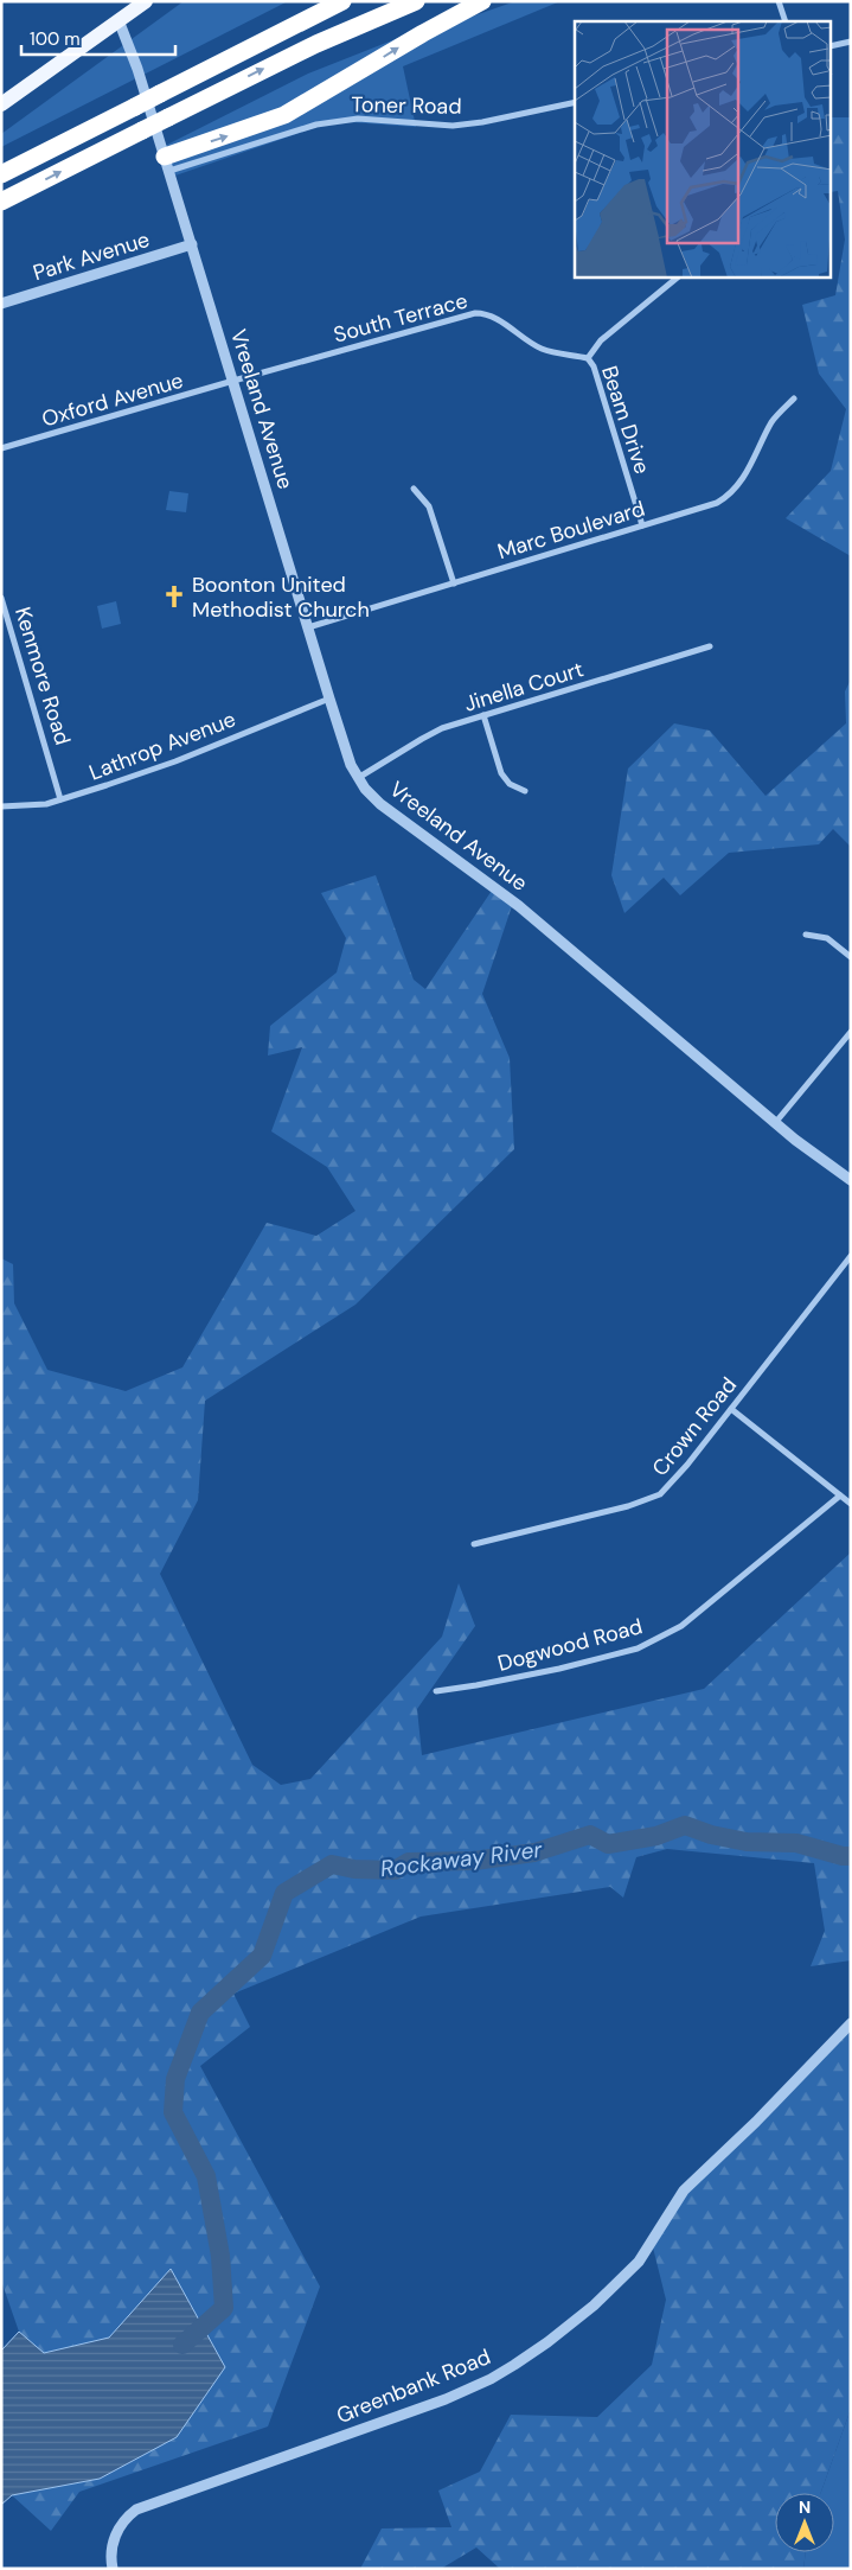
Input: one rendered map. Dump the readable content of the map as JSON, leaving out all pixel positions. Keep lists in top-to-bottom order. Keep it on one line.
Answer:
{"streets":{"street":["Toner Road","Park Avenue","South Terrace","Oxford Avenue","Vreeland Avenue","Beam Drive","Marc Boulevard","Kenmore Road","Jinella Court","Lathrop Avenue","Crown Road","Dogwood Road","Greenbank Road"]},"crossings":[["Toner Road","Vreeland Avenue"],["Park Avenue","Vreeland Avenue"],["South Terrace","Oxford Avenue"],["South Terrace","Vreeland Avenue"],["South Terrace","Beam Drive"],["Oxford Avenue","Vreeland Avenue"],["Vreeland Avenue","Marc Boulevard"],["Vreeland Avenue","Jinella Court"],["Vreeland Avenue","Lathrop Avenue"],["Beam Drive","Marc Boulevard"],["Kenmore Road","Lathrop Avenue"]],"water":["Rockaway River"],"places":{"church":["Boonton United Methodist Church"]},"scale_bar":"100 m","north":"top"}
